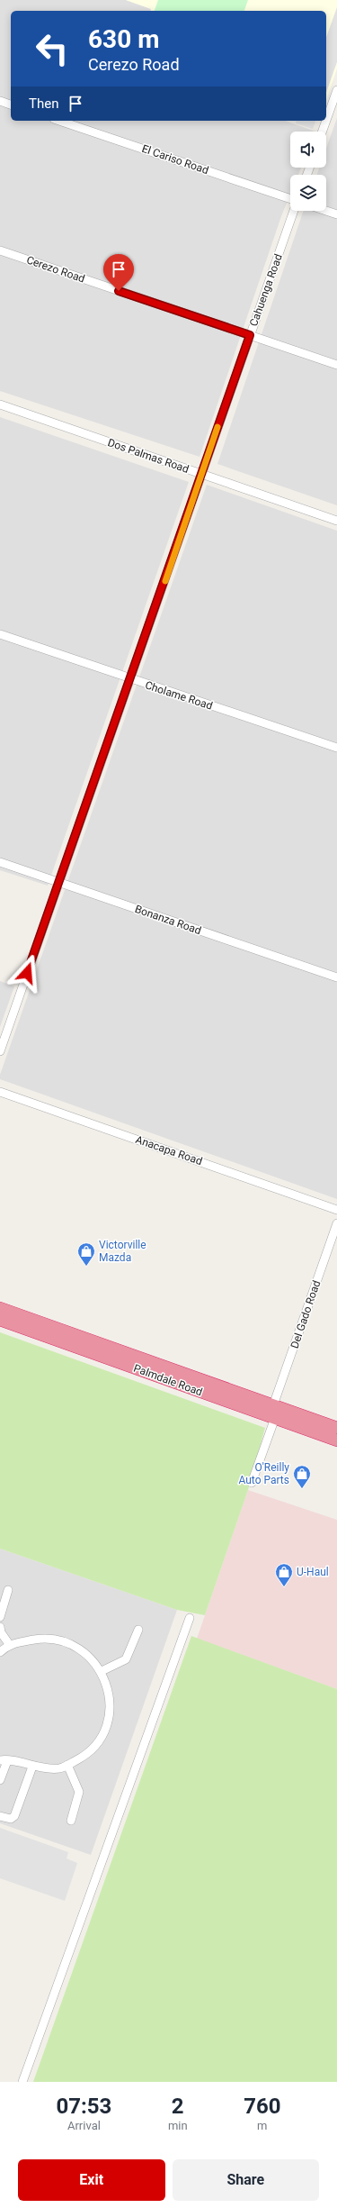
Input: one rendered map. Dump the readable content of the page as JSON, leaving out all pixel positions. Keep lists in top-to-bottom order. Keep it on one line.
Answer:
{"streets":{"highway":["Palmdale Road"],"street":["El Cariso Road","Cerezo Road","Cahuenga Road","Dos Palmas Road","Cholame Road","Bonanza Road","Anacapa Road","Del Gado Road"]},"crossings":[["Cerezo Road","Cahuenga Road"],["Cahuenga Road","Dos Palmas Road"],["Cahuenga Road","Cholame Road"],["Cahuenga Road","Bonanza Road"],["Del Gado Road","Palmdale Road"]],"places":{"shop":["Victorville Mazda","O'Reilly Auto Parts","U-Haul"]},"page":{"turn":["630 m","Cerezo Road"],"then":"Then","eta":["07:53","Arrival","2","min","760","m"],"buttons":["Exit","Share"]}}
